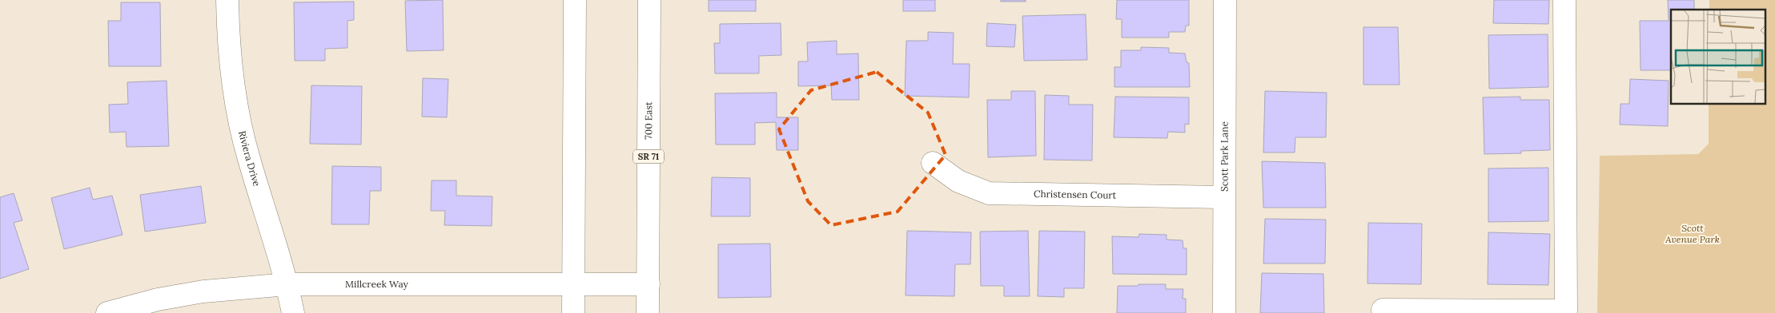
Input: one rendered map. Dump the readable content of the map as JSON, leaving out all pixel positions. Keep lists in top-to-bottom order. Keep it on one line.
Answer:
{"streets":{"street":["700 East","SR 71","Scott Park Lane","Riviera Drive","Christensen Court","Millcreek Way"]},"crossings":[["700 East","Millcreek Way"],["Scott Park Lane","Christensen Court"],["Riviera Drive","Millcreek Way"]],"parks":["Scott Avenue Park"]}
